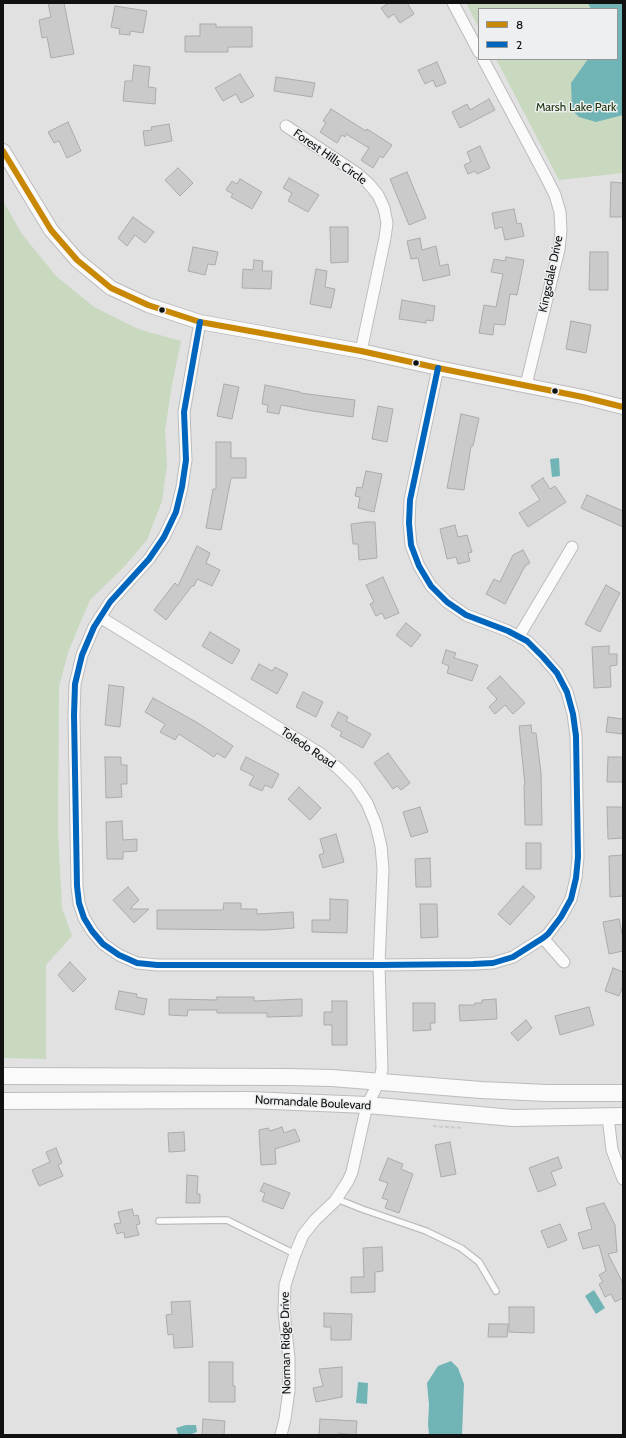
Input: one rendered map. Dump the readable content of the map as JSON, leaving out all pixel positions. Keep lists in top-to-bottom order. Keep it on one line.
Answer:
{"streets":{"main road":["Normandale Boulevard"],"street":["Forest Hills Circle","Kingsdale Drive","Toledo Road","Norman Ridge Drive"]},"crossings":[["Toledo Road","Normandale Boulevard"],["Toledo Road","Norman Ridge Drive"],["Normandale Boulevard","Norman Ridge Drive"]],"parks":["Marsh Lake Park"],"lines":["transit line 8","transit line 2"],"legend":["8","2"]}
